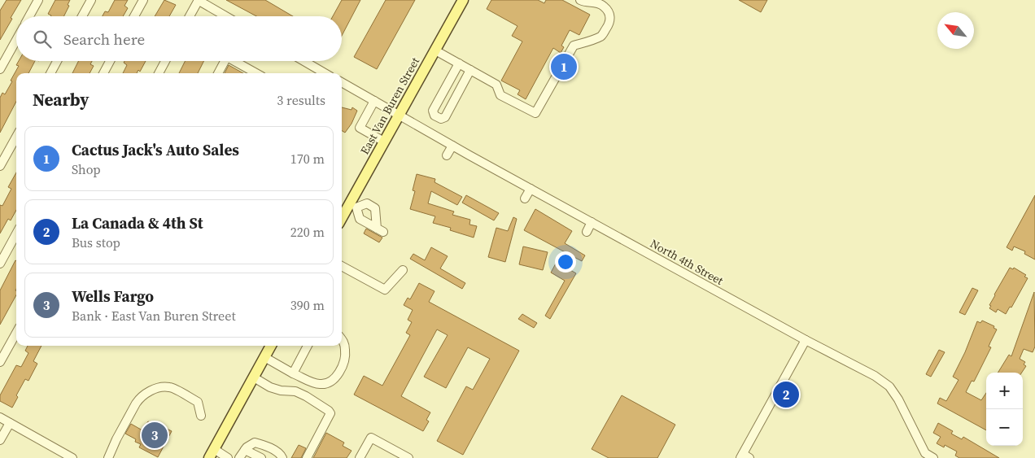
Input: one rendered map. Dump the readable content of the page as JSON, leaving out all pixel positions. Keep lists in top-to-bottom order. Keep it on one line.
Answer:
{"streets":{"main road":["East Van Buren Street"],"street":["North 4th Street"]},"crossings":[["East Van Buren Street","North 4th Street"]],"north":"top left","page":{"search":"Search here","pins":["1","2","3"],"heading":["Nearby","3 results"],"list":[{"mark":"1","name":"Cactus Jack's Auto Sales","note":"Shop","value":"170 m"},{"mark":"2","name":"La Canada & 4th St","note":"Bus stop","value":"220 m"},{"mark":"3","name":"Wells Fargo","note":"Bank · East Van Buren Street","value":"390 m"}],"map_buttons":["+","−"]}}
